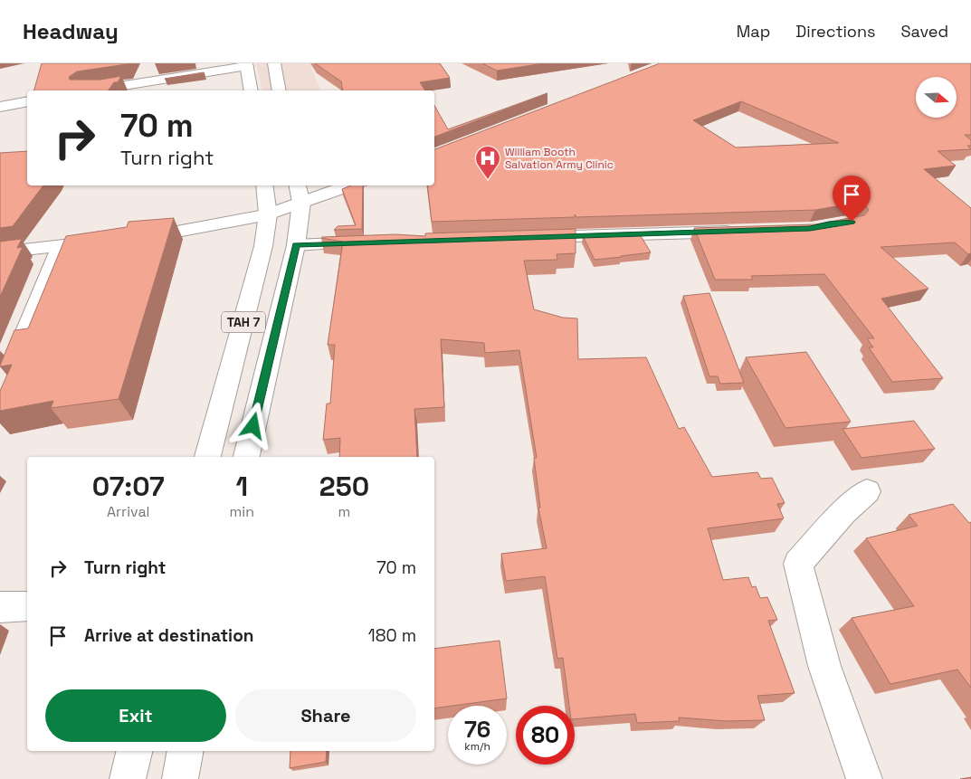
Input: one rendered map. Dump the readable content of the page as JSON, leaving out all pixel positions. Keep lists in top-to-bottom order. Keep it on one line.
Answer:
{"streets":{"main road":["TAH 7"]},"places":{"hospital":["William Booth Salvation Army Clinic"]},"north":"right","page":{"header":"Headway","nav":["Map","Directions","Saved"],"turn":["70 m","Turn right"],"eta":["07:07","Arrival","1","min","250","m"],"list":[{"name":"Turn right","value":"70 m"},{"name":"Arrive at destination","value":"180 m"}],"buttons":["Exit","Share"],"speed":"76 km/h","limit":"80"}}
